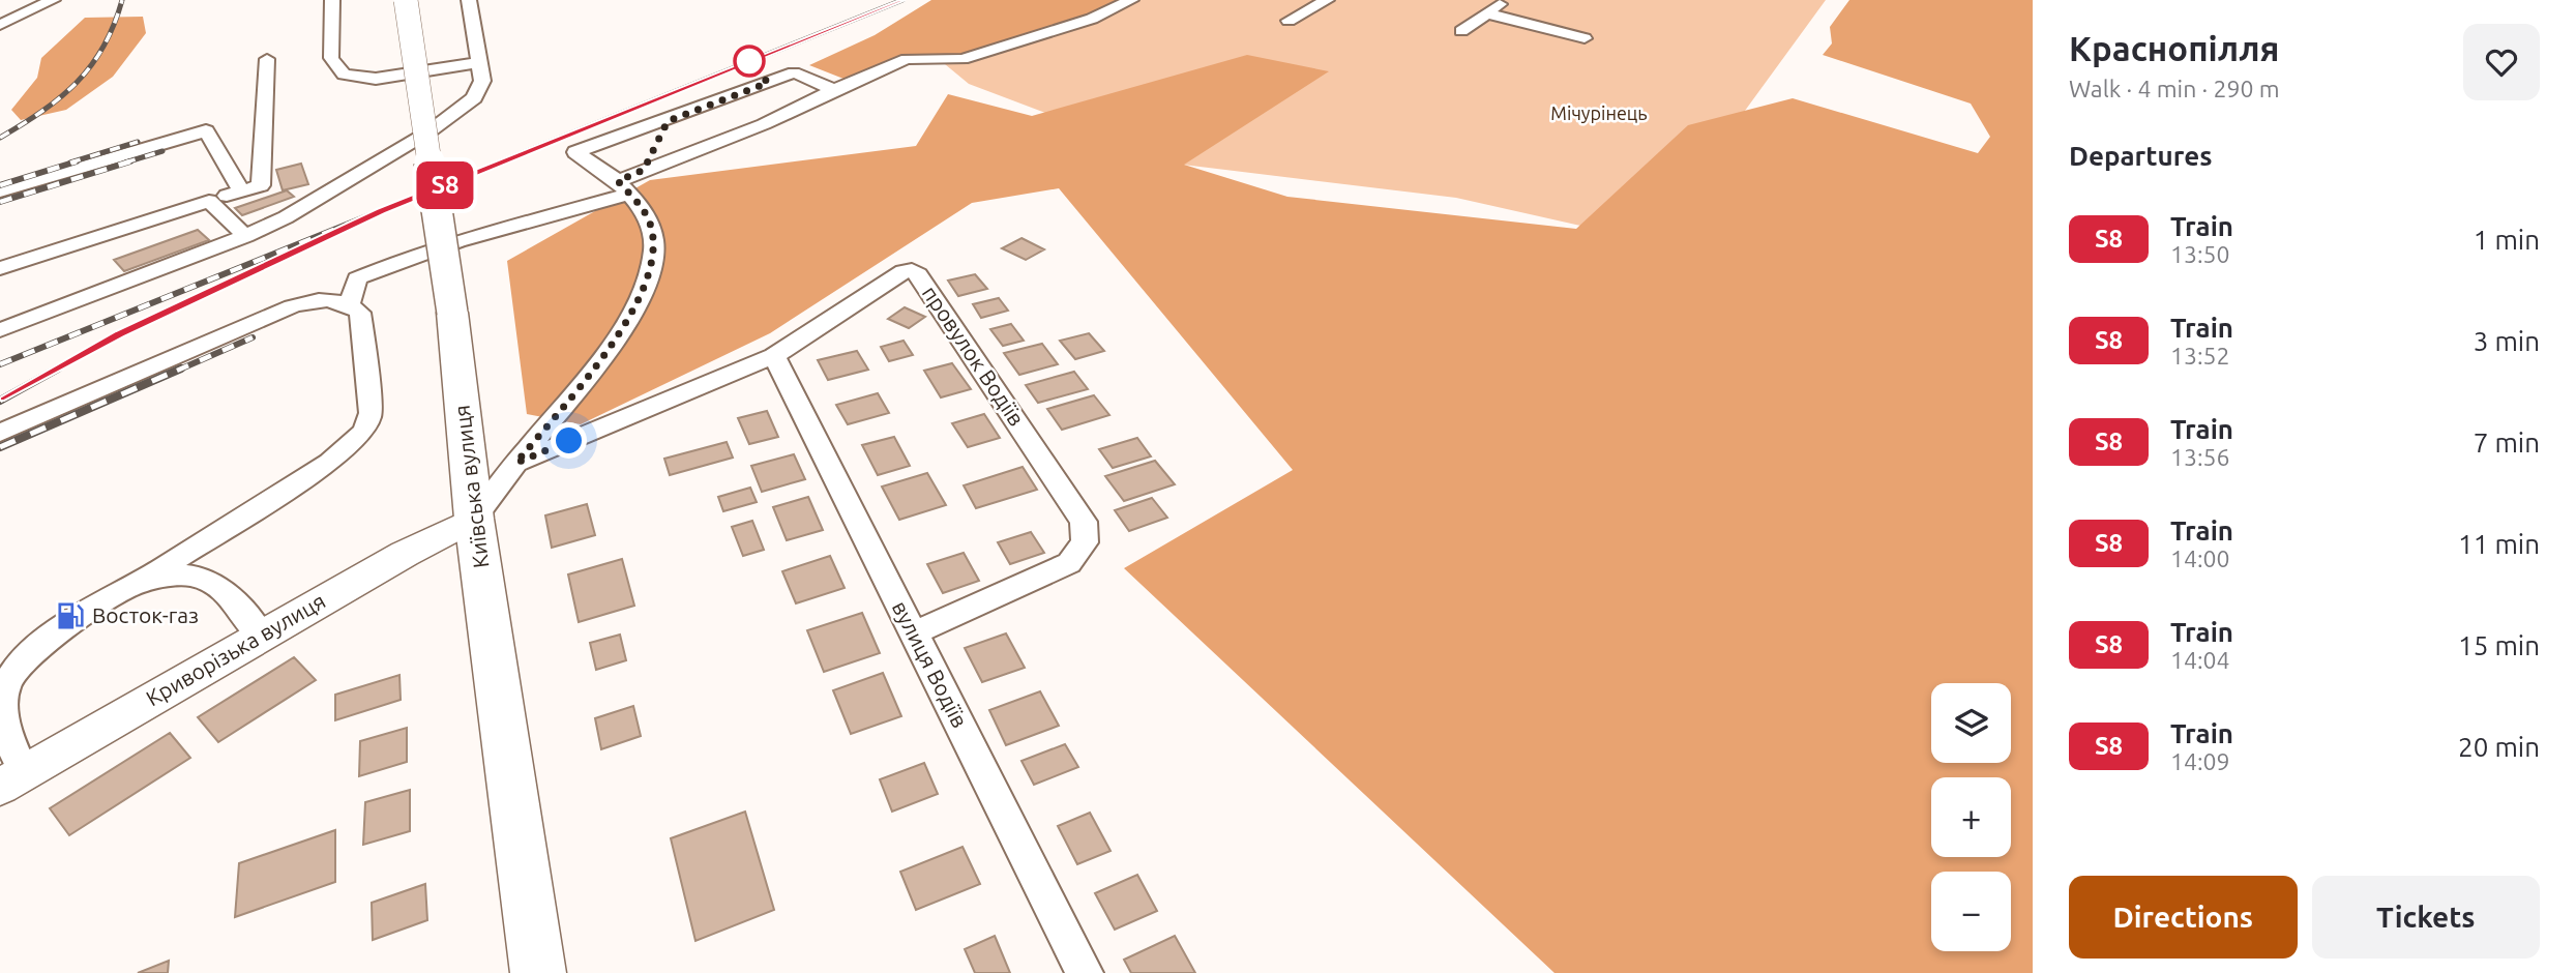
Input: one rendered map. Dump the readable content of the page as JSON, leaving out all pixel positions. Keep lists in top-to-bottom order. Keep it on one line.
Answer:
{"streets":{"highway":["Київська вулиця"],"main road":["Криворізька вулиця"],"street":["провулок Водіїв","вулиця Водіїв"]},"crossings":[["провулок Водіїв","вулиця Водіїв"],["Київська вулиця","Криворізька вулиця"]],"parks":["Мічурінець"],"places":{"fuel station":["Восток-газ"]},"page":{"on_map":"S8","heading":[["Краснопілля","Walk · 4 min · 290 m"],"Departures"],"list":[{"mark":"S8","name":"Train","note":"13:50","value":"1 min"},{"mark":"S8","name":"Train","note":"13:52","value":"3 min"},{"mark":"S8","name":"Train","note":"13:56","value":"7 min"},{"mark":"S8","name":"Train","note":"14:00","value":"11 min"},{"mark":"S8","name":"Train","note":"14:04","value":"15 min"},{"mark":"S8","name":"Train","note":"14:09","value":"20 min"}],"map_buttons":["+","−"],"buttons":["Directions","Tickets"]}}
